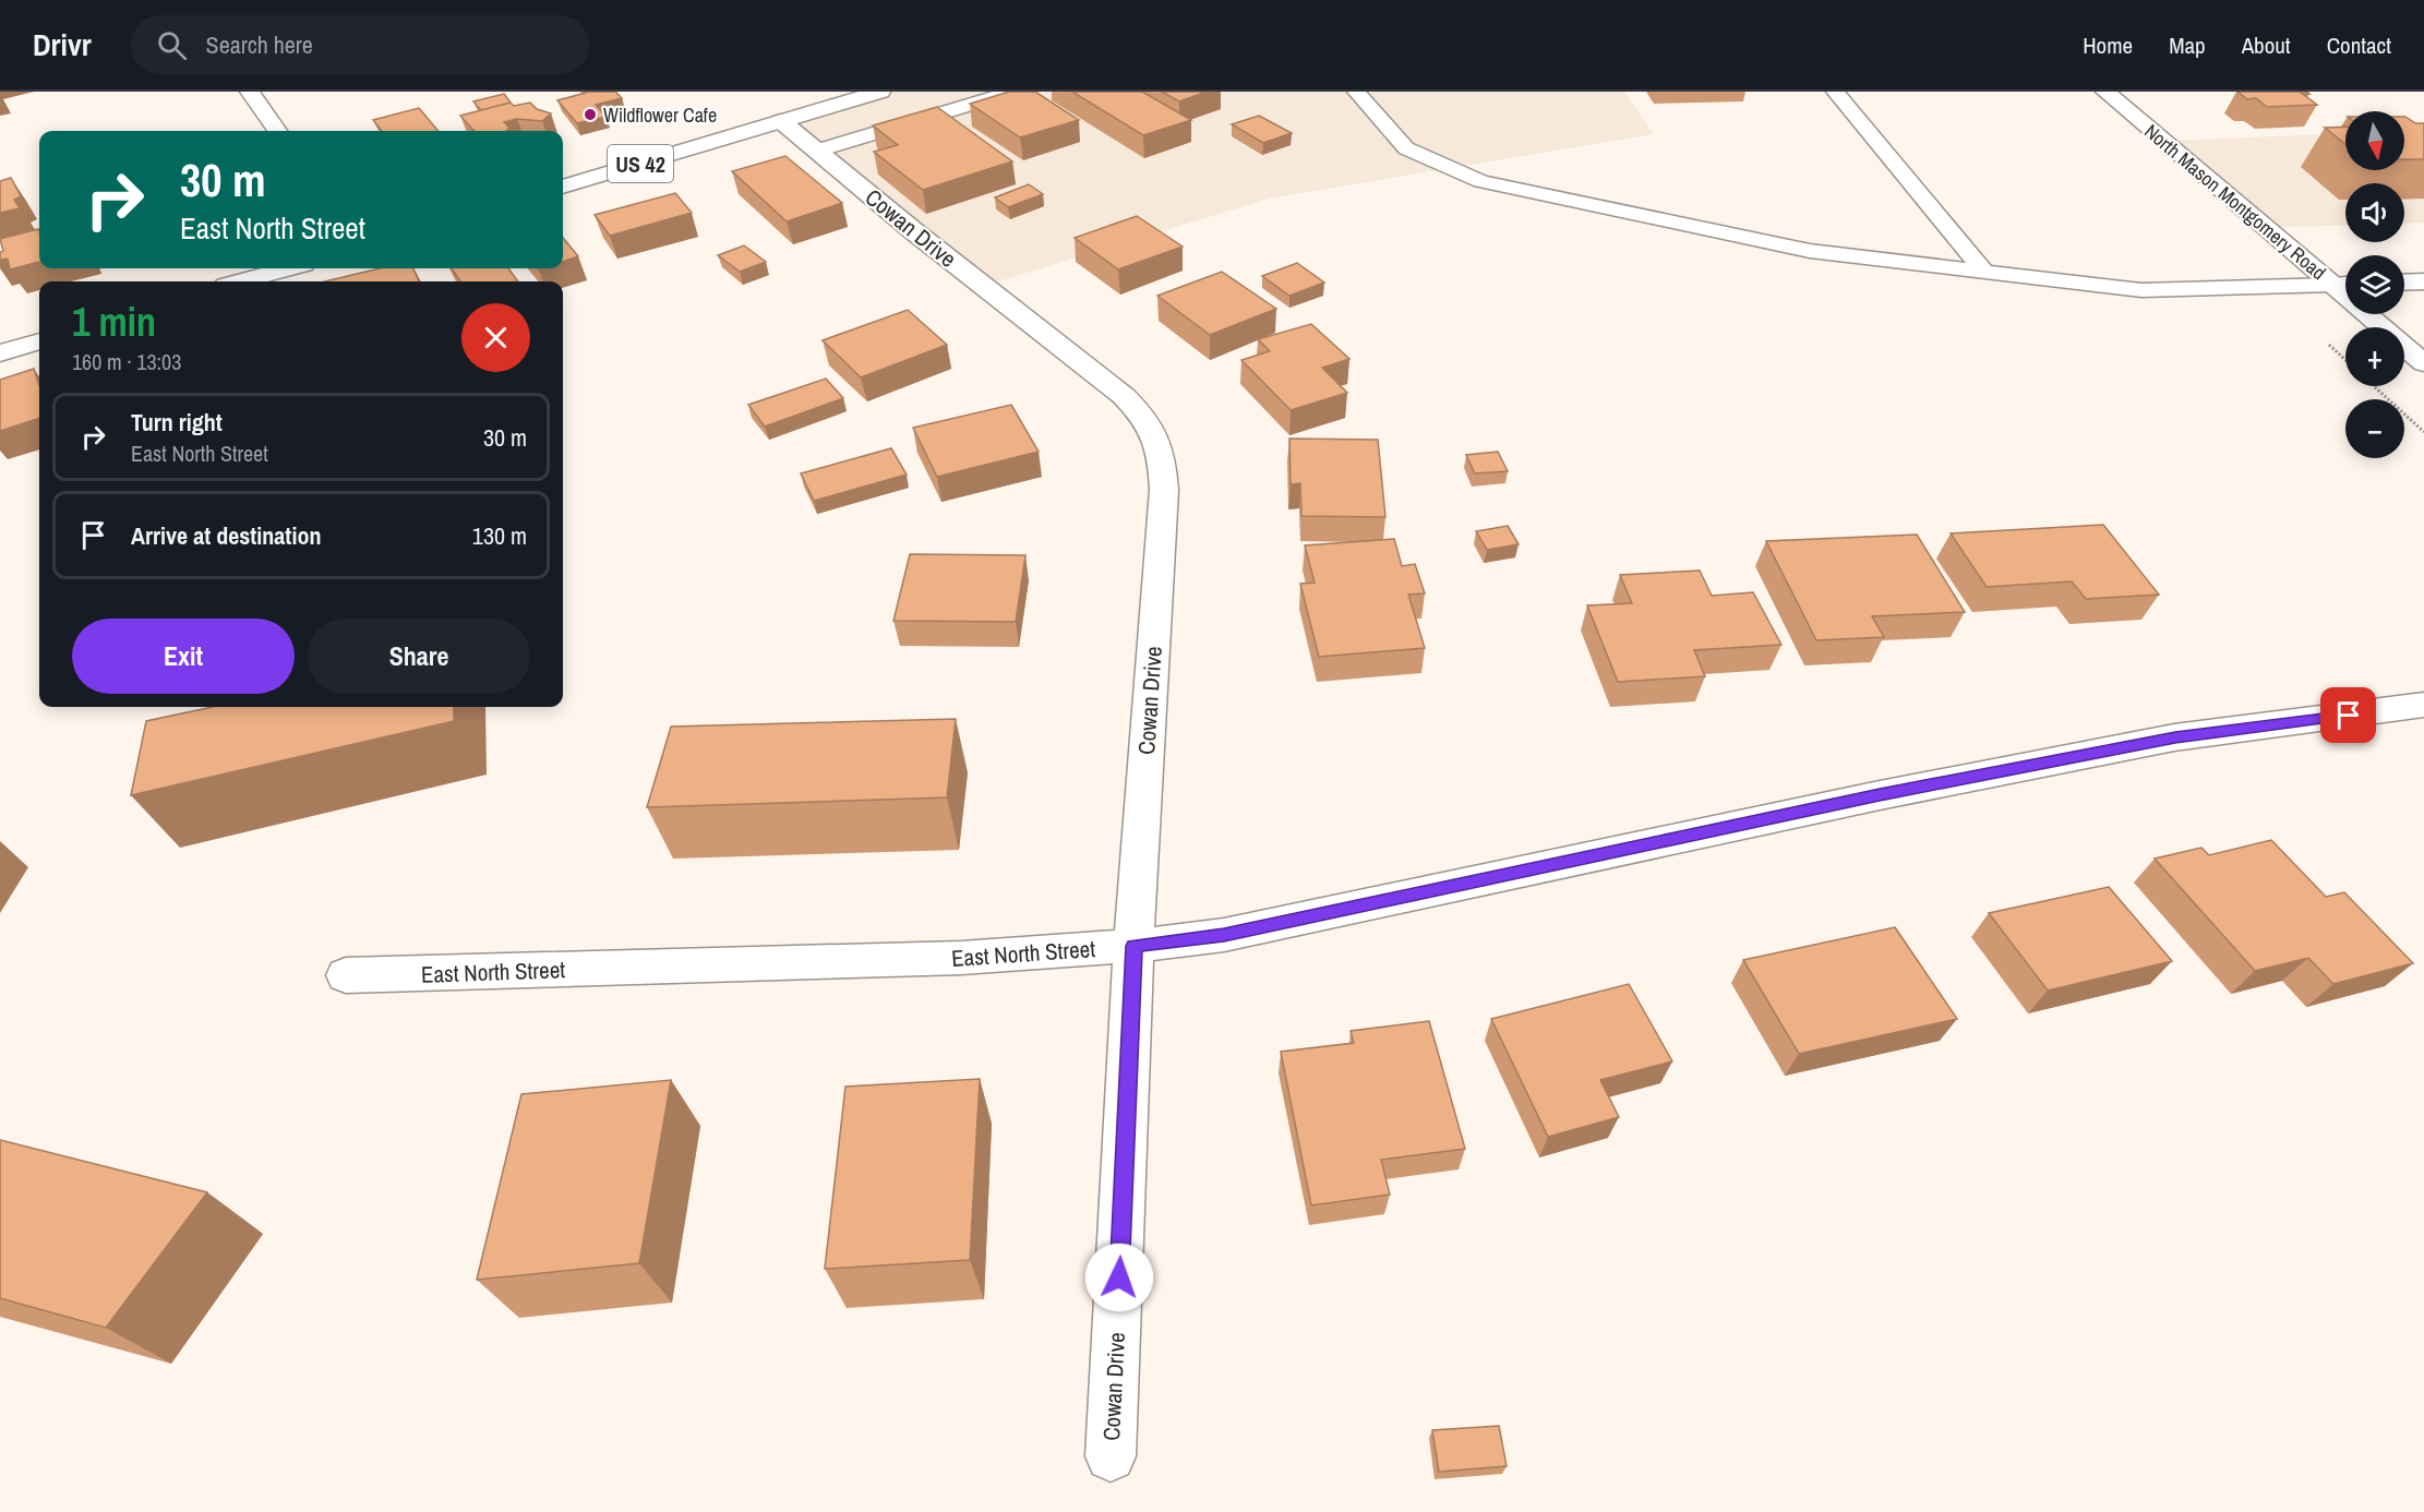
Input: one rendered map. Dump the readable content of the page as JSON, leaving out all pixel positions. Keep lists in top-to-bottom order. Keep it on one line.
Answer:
{"streets":{"street":["US 42","North Mason Montgomery Road","Cowan Drive","East North Street"]},"crossings":[["US 42","Cowan Drive"],["Cowan Drive","East North Street"]],"places":["Wildflower Cafe"],"north":"bottom","page":{"header":"Drivr","search":"Search here","nav":["Home","Map","About","Contact"],"map_buttons":["+","−"],"turn":["30 m","East North Street"],"heading":["1 min","160 m · 13:03"],"list":[{"name":"Turn right","note":"East North Street","value":"30 m"},{"name":"Arrive at destination","value":"130 m"}],"buttons":["Exit","Share"]}}
